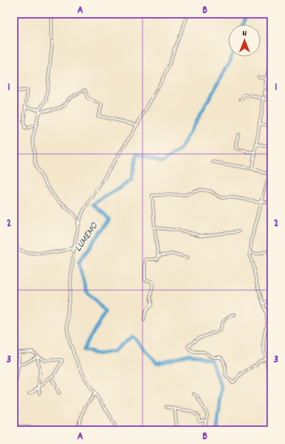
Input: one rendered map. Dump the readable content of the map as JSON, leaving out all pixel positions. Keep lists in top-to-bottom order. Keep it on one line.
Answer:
{"water":["LUMEMO"],"north":"top","grid":{"columns":["A","B"],"rows":["1","2","3"]}}
